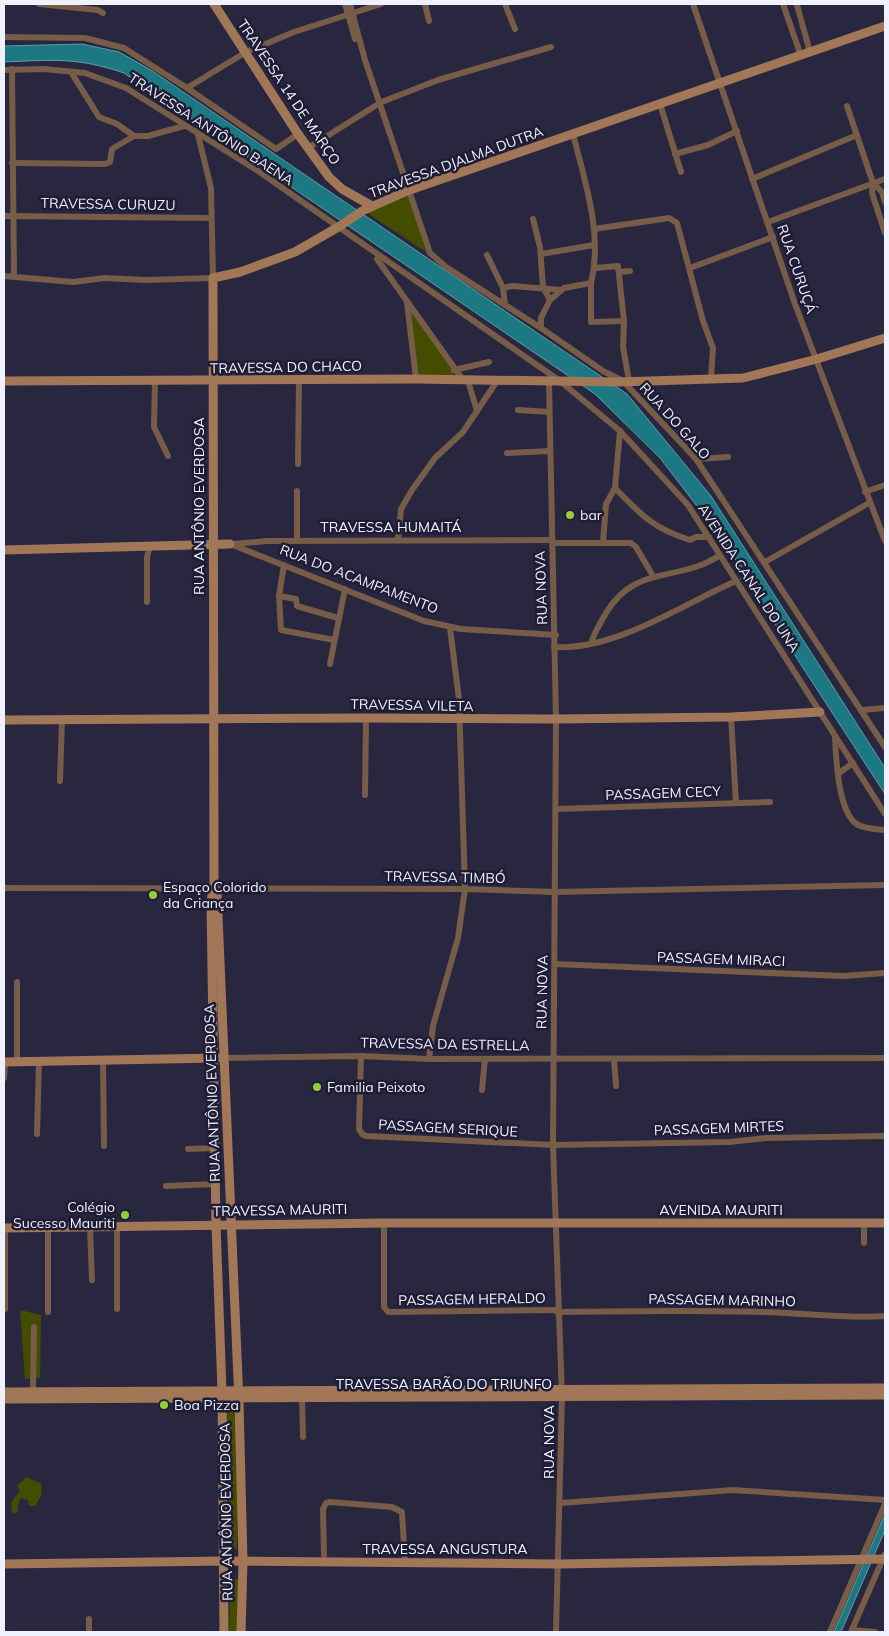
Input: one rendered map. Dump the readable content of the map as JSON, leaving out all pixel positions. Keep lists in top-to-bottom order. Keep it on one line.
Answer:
{"streets":{"street":["TRAVESSA 14 DE MARÇO","TRAVESSA ANTÔNIO BAENA","TRAVESSA DJALMA DUTRA","TRAVESSA CURUZU","RUA CURUÇÁ","TRAVESSA DO CHACO","RUA DO GALO","RUA ANTÔNIO EVERDOSA","TRAVESSA HUMAITÁ","AVENIDA CANAL DO UNA","RUA DO ACAMPAMENTO","RUA NOVA","TRAVESSA VILETA","PASSAGEM CECY","TRAVESSA TIMBÓ","PASSAGEM MIRACI","TRAVESSA DA ESTRELLA","PASSAGEM SERIQUE","PASSAGEM MIRTES","TRAVESSA MAURITI","AVENIDA MAURITI","PASSAGEM HERALDO","PASSAGEM MARINHO","TRAVESSA BARÃO DO TRIUNFO","TRAVESSA ANGUSTURA"]},"crossings":[["TRAVESSA 14 DE MARÇO","TRAVESSA ANTÔNIO BAENA"],["TRAVESSA 14 DE MARÇO","TRAVESSA DJALMA DUTRA"],["TRAVESSA ANTÔNIO BAENA","TRAVESSA DJALMA DUTRA"],["TRAVESSA ANTÔNIO BAENA","RUA ANTÔNIO EVERDOSA"],["TRAVESSA DJALMA DUTRA","RUA CURUÇÁ"],["TRAVESSA DJALMA DUTRA","RUA DO GALO"],["TRAVESSA DJALMA DUTRA","RUA ANTÔNIO EVERDOSA"],["TRAVESSA CURUZU","RUA ANTÔNIO EVERDOSA"],["RUA CURUÇÁ","TRAVESSA DO CHACO"],["TRAVESSA DO CHACO","RUA DO GALO"],["TRAVESSA DO CHACO","RUA ANTÔNIO EVERDOSA"],["TRAVESSA DO CHACO","AVENIDA CANAL DO UNA"],["TRAVESSA DO CHACO","RUA NOVA"],["RUA ANTÔNIO EVERDOSA","RUA DO ACAMPAMENTO"],["RUA ANTÔNIO EVERDOSA","TRAVESSA VILETA"],["RUA ANTÔNIO EVERDOSA","TRAVESSA TIMBÓ"],["RUA ANTÔNIO EVERDOSA","TRAVESSA DA ESTRELLA"],["RUA ANTÔNIO EVERDOSA","TRAVESSA MAURITI"],["RUA ANTÔNIO EVERDOSA","TRAVESSA BARÃO DO TRIUNFO"],["RUA ANTÔNIO EVERDOSA","TRAVESSA ANGUSTURA"],["TRAVESSA HUMAITÁ","RUA DO ACAMPAMENTO"],["TRAVESSA HUMAITÁ","RUA NOVA"],["AVENIDA CANAL DO UNA","TRAVESSA VILETA"],["RUA DO ACAMPAMENTO","RUA NOVA"],["RUA NOVA","TRAVESSA VILETA"],["RUA NOVA","PASSAGEM CECY"],["RUA NOVA","TRAVESSA TIMBÓ"],["RUA NOVA","PASSAGEM MIRACI"],["RUA NOVA","TRAVESSA DA ESTRELLA"],["RUA NOVA","PASSAGEM SERIQUE"],["RUA NOVA","PASSAGEM MIRTES"],["RUA NOVA","TRAVESSA MAURITI"],["RUA NOVA","AVENIDA MAURITI"],["RUA NOVA","PASSAGEM HERALDO"],["RUA NOVA","PASSAGEM MARINHO"],["RUA NOVA","TRAVESSA BARÃO DO TRIUNFO"],["RUA NOVA","TRAVESSA ANGUSTURA"],["TRAVESSA DA ESTRELLA","PASSAGEM SERIQUE"],["PASSAGEM SERIQUE","PASSAGEM MIRTES"],["TRAVESSA MAURITI","AVENIDA MAURITI"],["TRAVESSA MAURITI","PASSAGEM HERALDO"],["PASSAGEM HERALDO","PASSAGEM MARINHO"]],"places":["bar","Espaço Colorido da Criança","Familia Peixoto","Colégio Sucesso Mauriti","Boa Pizza"]}
